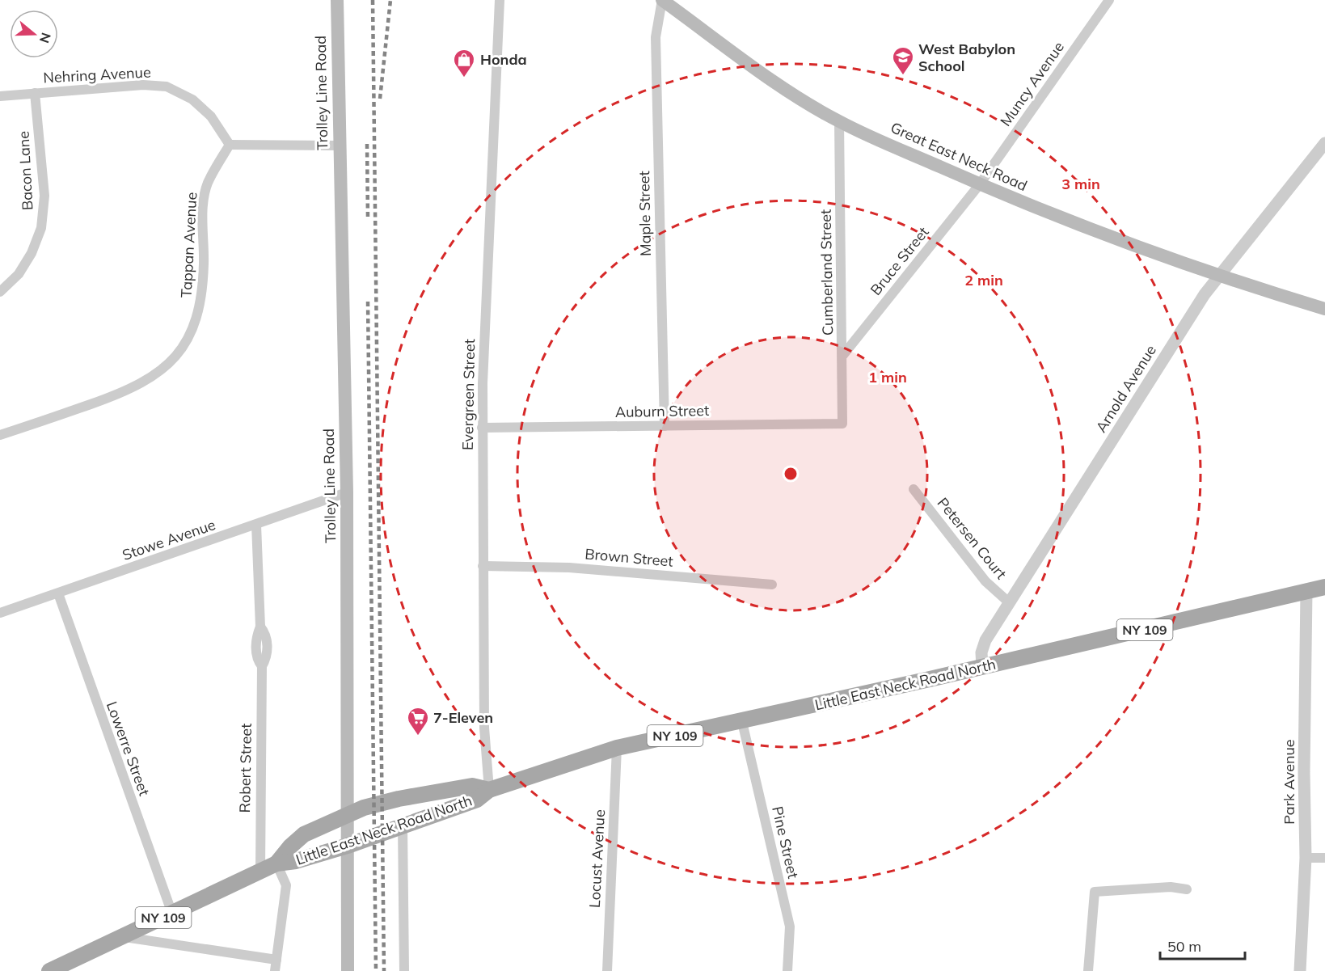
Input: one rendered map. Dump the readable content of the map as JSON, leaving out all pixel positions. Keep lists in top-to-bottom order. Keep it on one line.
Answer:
{"streets":{"main road":["Trolley Line Road","Great East Neck Road","NY 109","Little East Neck Road North"],"street":["Nehring Avenue","Muncy Avenue","Bacon Lane","Maple Street","Tappan Avenue","Bruce Street","Cumberland Street","Arnold Avenue","Evergreen Street","Auburn Street","Petersen Court","Stowe Avenue","Brown Street","Lowerre Street","Robert Street","Park Avenue","Pine Street","Locust Avenue"]},"crossings":[["Nehring Avenue","Bacon Lane"],["Nehring Avenue","Tappan Avenue"],["Muncy Avenue","Great East Neck Road"],["Muncy Avenue","Bruce Street"],["Trolley Line Road","Stowe Avenue"],["Trolley Line Road","Little East Neck Road North"],["Great East Neck Road","Maple Street"],["Great East Neck Road","Bruce Street"],["Great East Neck Road","Cumberland Street"],["Great East Neck Road","Arnold Avenue"],["Maple Street","Auburn Street"],["Bruce Street","Cumberland Street"],["Cumberland Street","Auburn Street"],["Arnold Avenue","Petersen Court"],["Arnold Avenue","Little East Neck Road North"],["Evergreen Street","Auburn Street"],["Evergreen Street","Brown Street"],["Evergreen Street","Little East Neck Road North"],["Stowe Avenue","Lowerre Street"],["Stowe Avenue","Robert Street"],["Little East Neck Road North","Lowerre Street"],["Little East Neck Road North","Robert Street"],["Little East Neck Road North","Park Avenue"],["Little East Neck Road North","Pine Street"],["Little East Neck Road North","Locust Avenue"]],"places":{"school or university":["West Babylon School"],"shop":["Honda"],"supermarket":["7-Eleven"]},"scale_bar":"50 m","north":"right","rings":["3 min","2 min","1 min"]}
